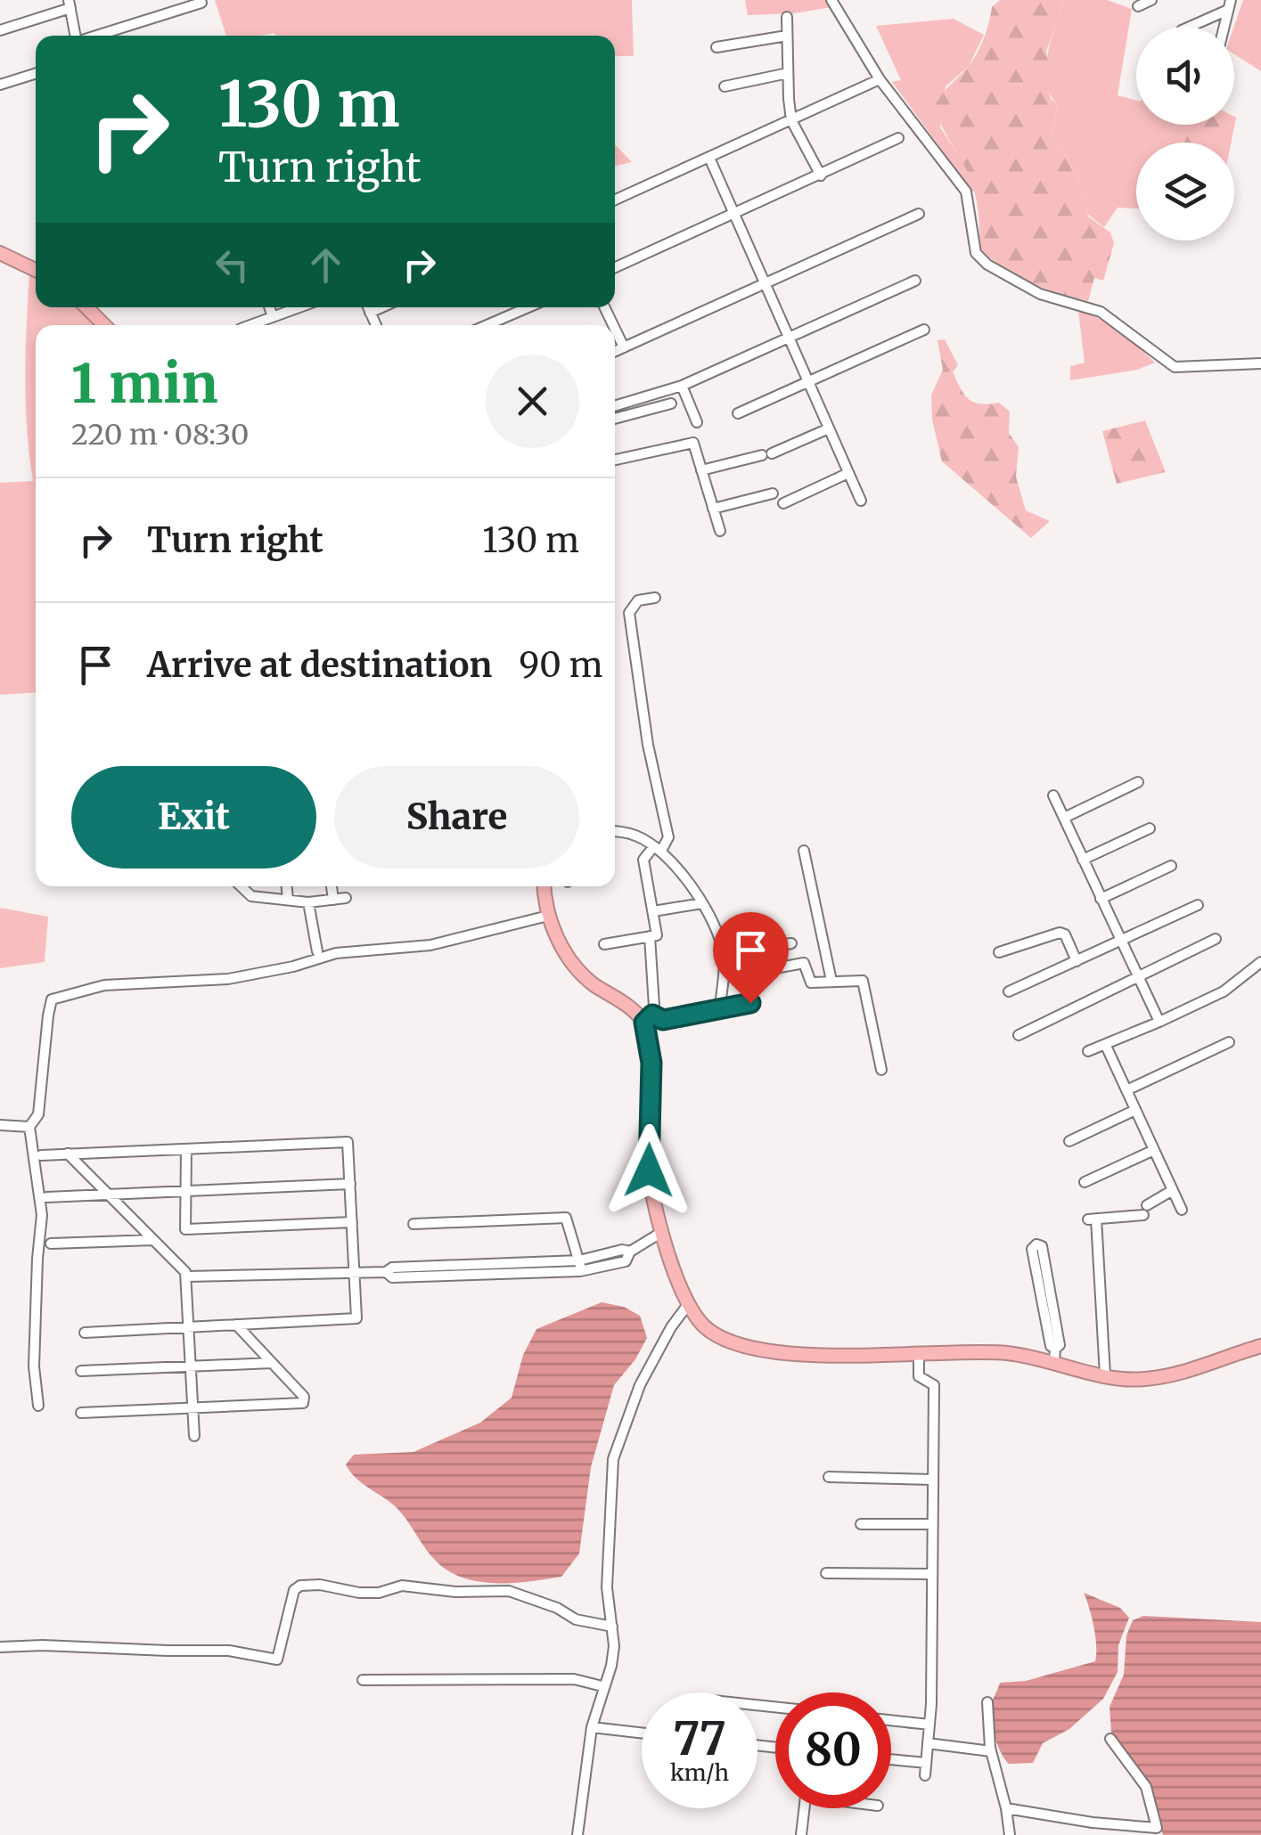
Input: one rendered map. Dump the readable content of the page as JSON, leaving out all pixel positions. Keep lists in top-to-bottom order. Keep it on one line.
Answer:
{"page":{"turn":["130 m","Turn right"],"heading":["1 min","220 m · 08:30"],"list":[{"name":"Turn right","value":"130 m"},{"name":"Arrive at destination","value":"90 m"}],"buttons":["Exit","Share"],"speed":"77 km/h","limit":"80"}}
